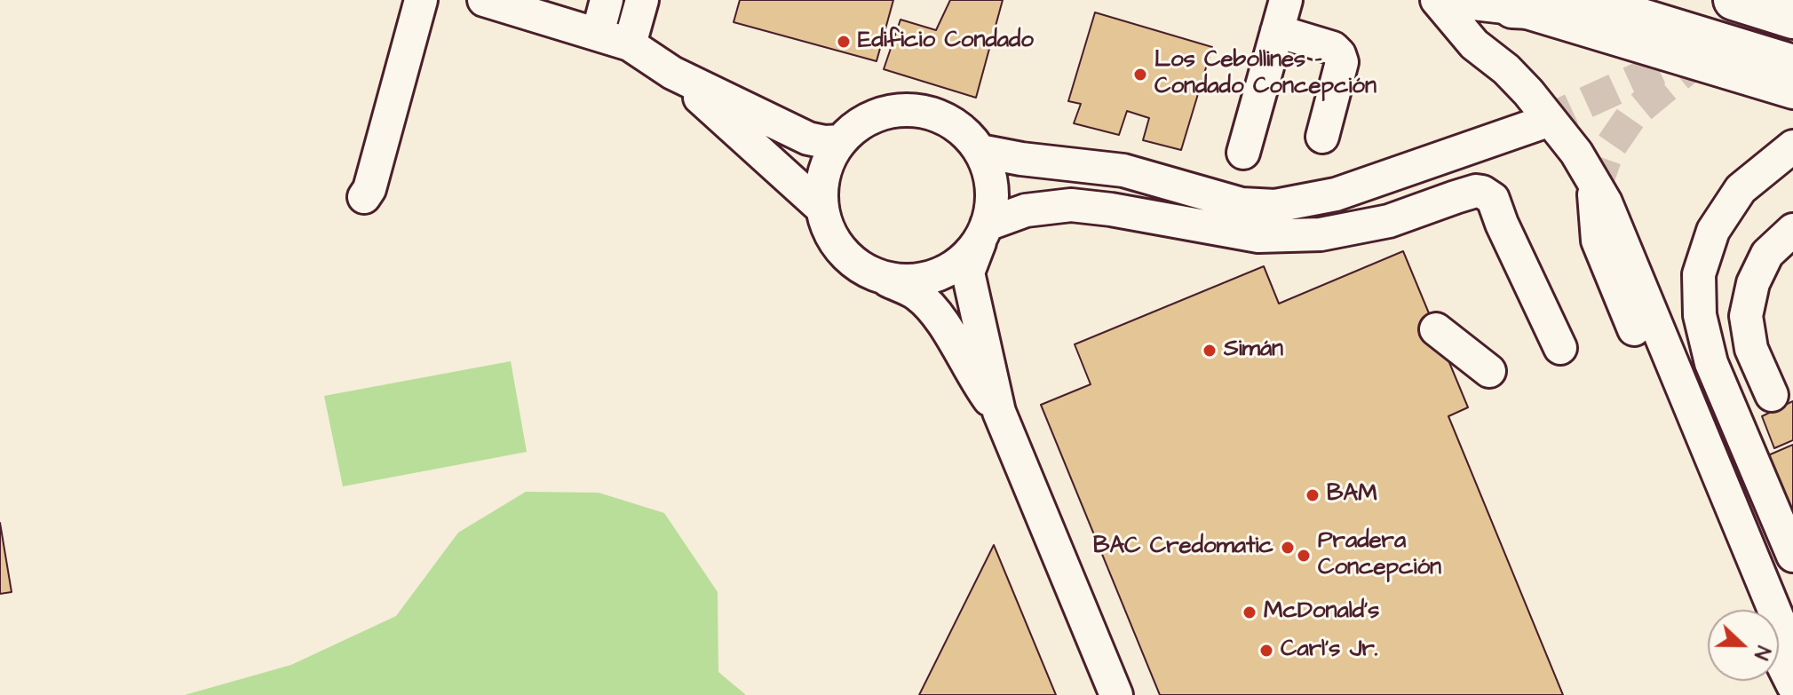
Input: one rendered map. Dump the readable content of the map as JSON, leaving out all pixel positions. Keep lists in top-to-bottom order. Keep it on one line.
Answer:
{"places":["Edificio Condado","Los Cebollines - Condado Concepción","Simán","BAM","BAC Credomatic","Pradera Concepción","McDonald's","Carl's Jr."],"north":"right"}
